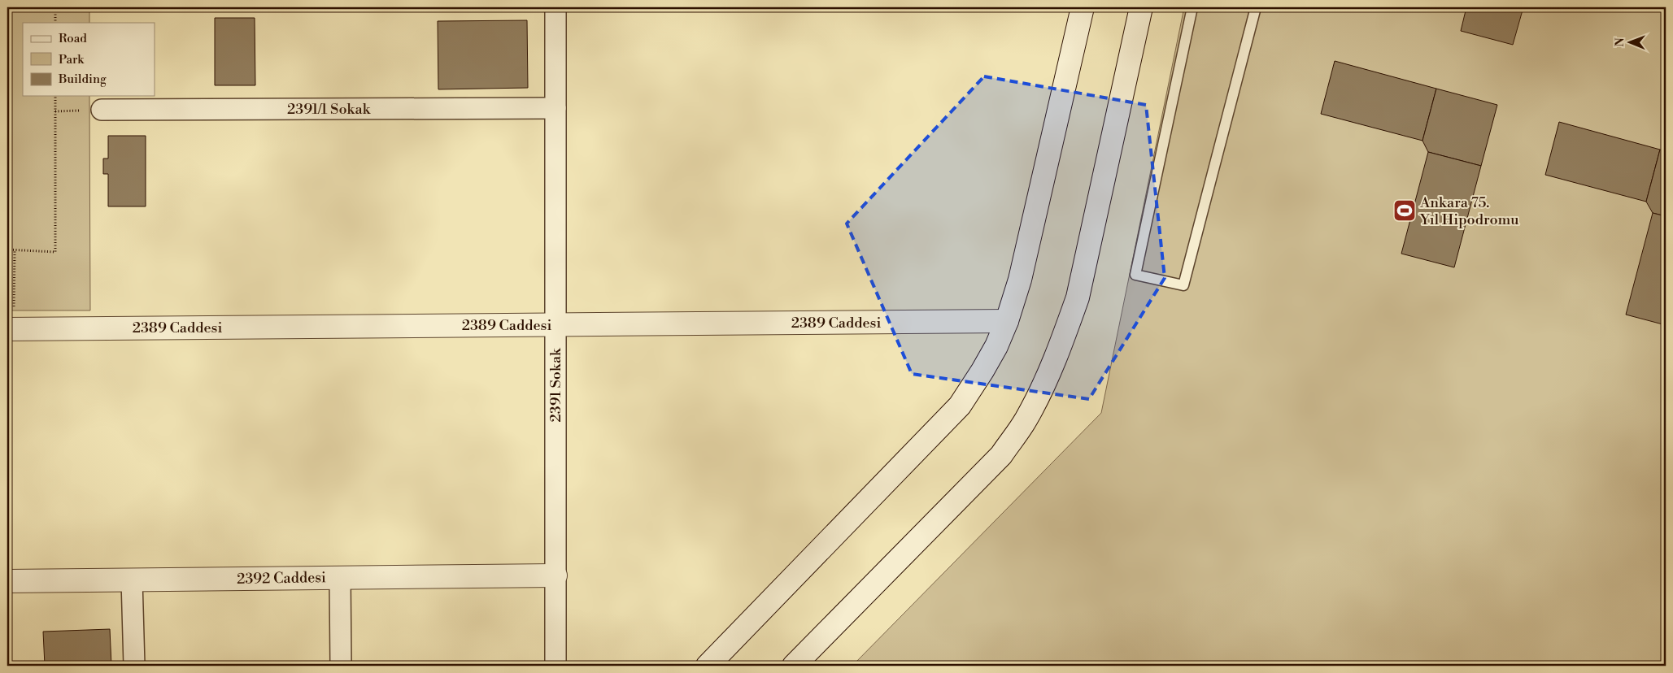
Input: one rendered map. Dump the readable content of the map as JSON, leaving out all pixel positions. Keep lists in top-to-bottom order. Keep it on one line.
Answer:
{"streets":{"main road":["2389 Caddesi","2392 Caddesi"],"street":["2391/1 Sokak","2391 Sokak"]},"crossings":[["2391/1 Sokak","2391 Sokak"],["2389 Caddesi","2391 Sokak"],["2391 Sokak","2392 Caddesi"]],"places":{"sports":["Ankara 75. Yıl Hipodromu"]},"legend":["Road","Park","Building"],"north":"left"}
